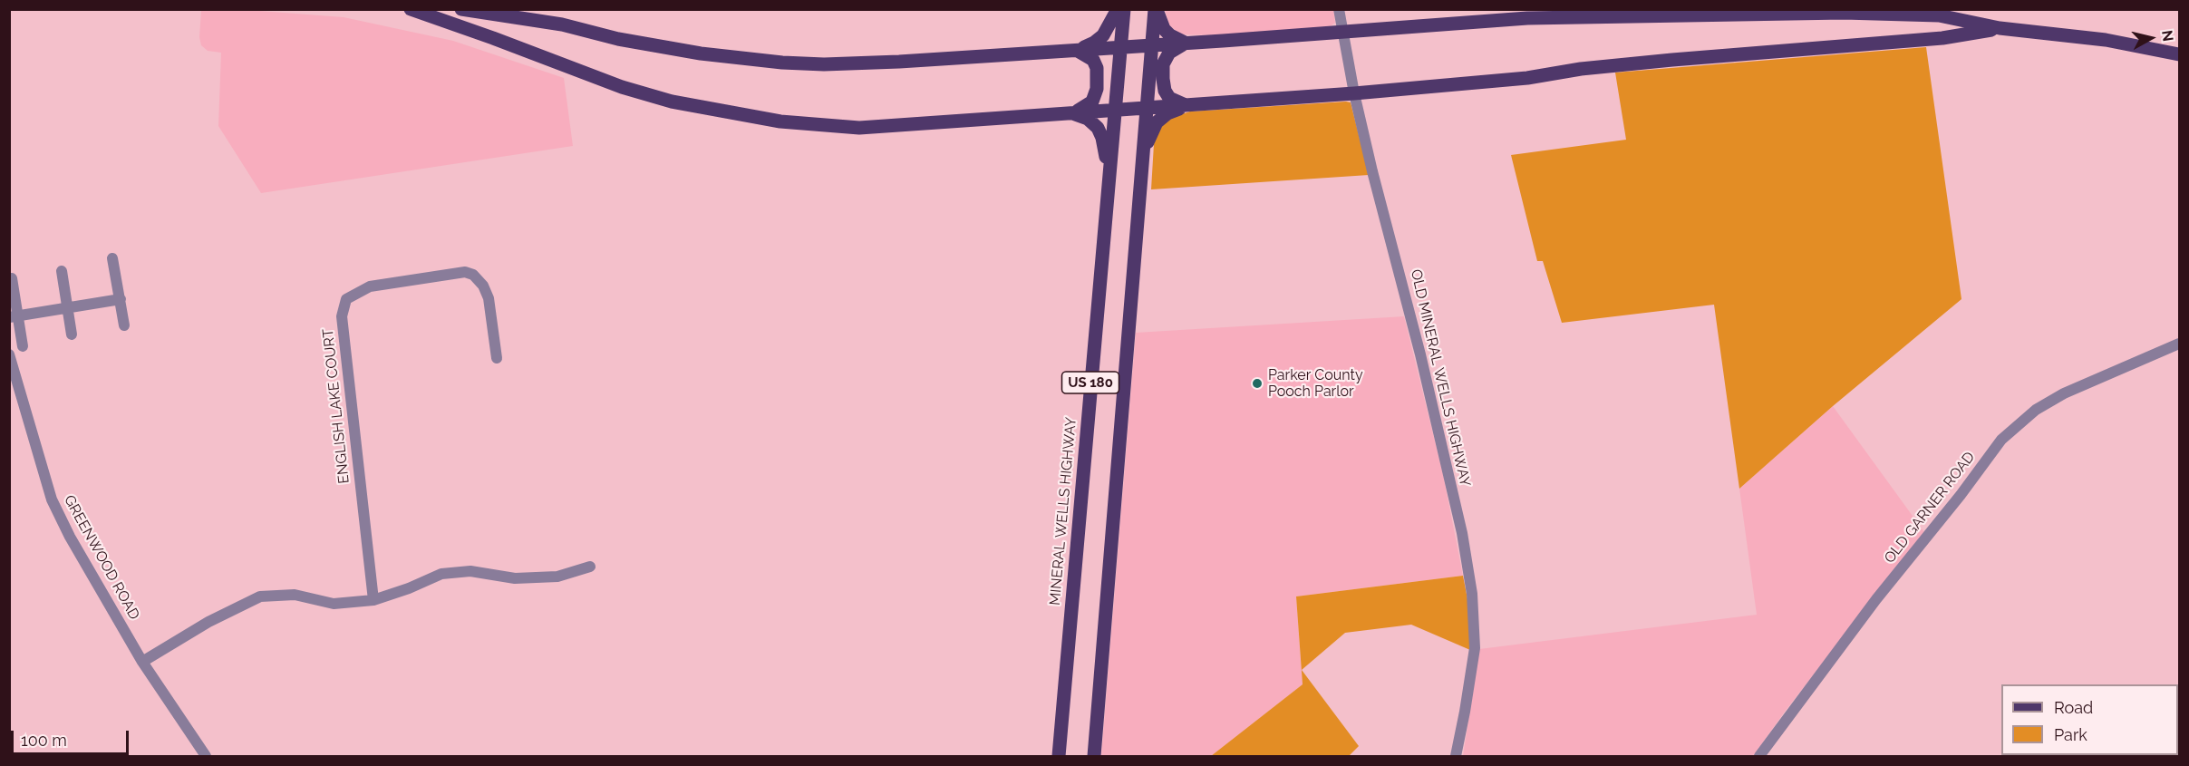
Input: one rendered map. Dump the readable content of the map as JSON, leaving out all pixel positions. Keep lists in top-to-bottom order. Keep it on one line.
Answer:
{"streets":{"main road":["US 180","MINERAL WELLS HIGHWAY"],"street":["OLD MINERAL WELLS HIGHWAY","ENGLISH LAKE COURT","OLD GARNER ROAD","GREENWOOD ROAD"]},"places":["Parker County Pooch Parlor"],"legend":["Road","Park"],"scale_bar":"100 m","north":"right"}
